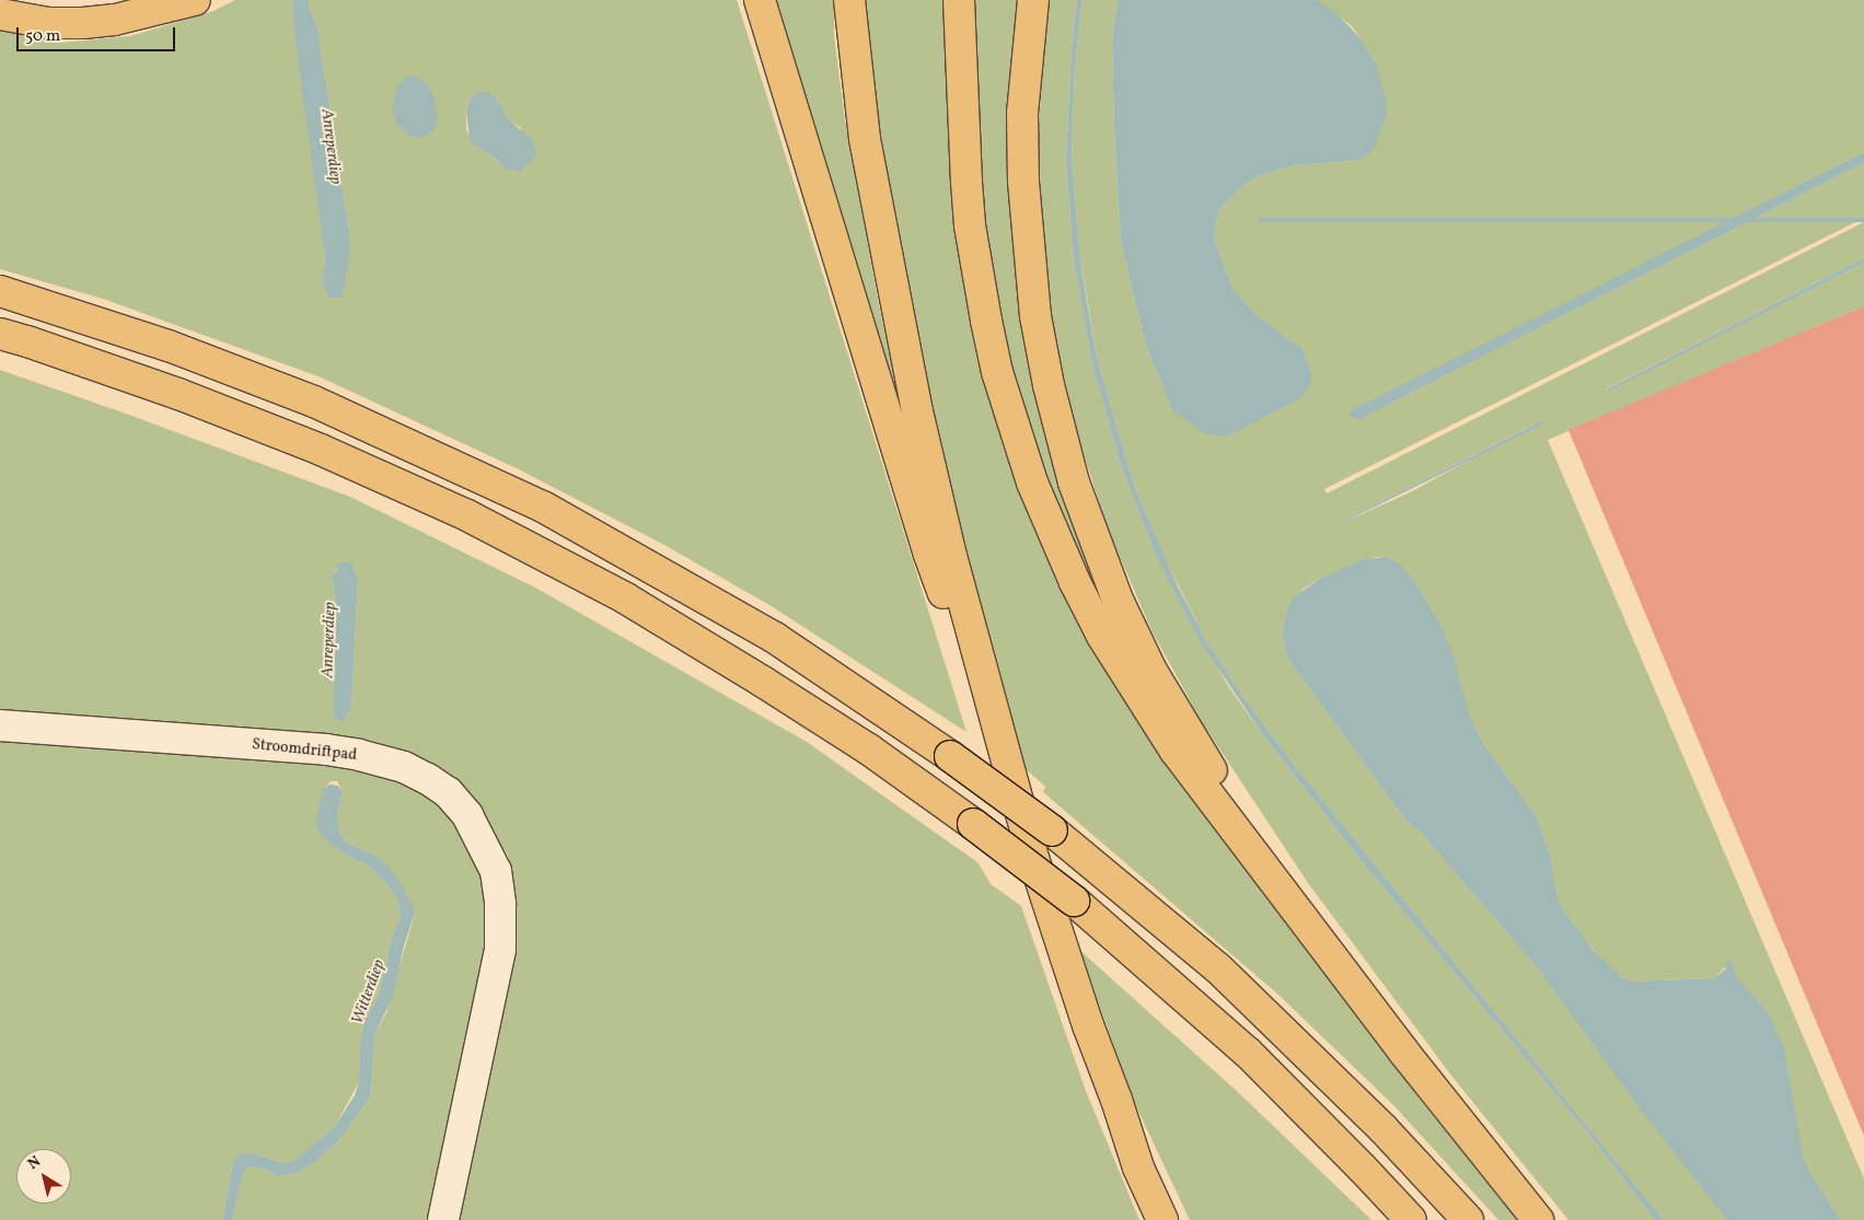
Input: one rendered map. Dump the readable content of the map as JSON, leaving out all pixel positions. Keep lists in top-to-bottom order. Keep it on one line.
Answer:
{"streets":{"street":["Stroomdriftpad"]},"water":["Anreperdiep","Witterdiep"],"scale_bar":"50 m","north":"top left"}
